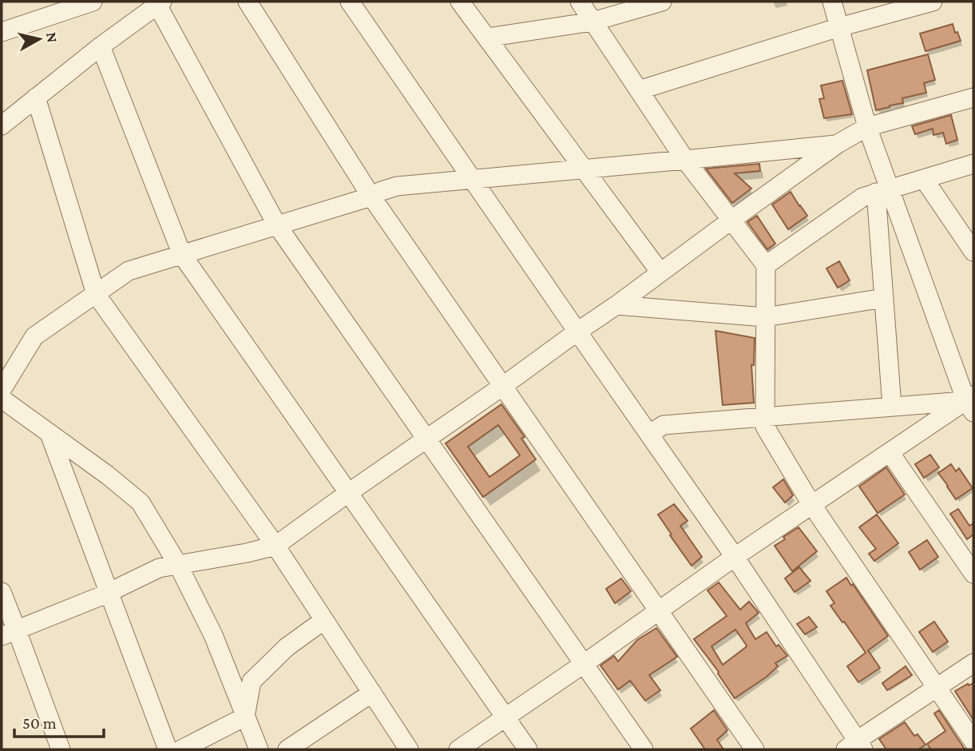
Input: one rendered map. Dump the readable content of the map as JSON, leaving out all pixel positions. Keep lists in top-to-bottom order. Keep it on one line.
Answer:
{"scale_bar":"50 m","north":"right"}
